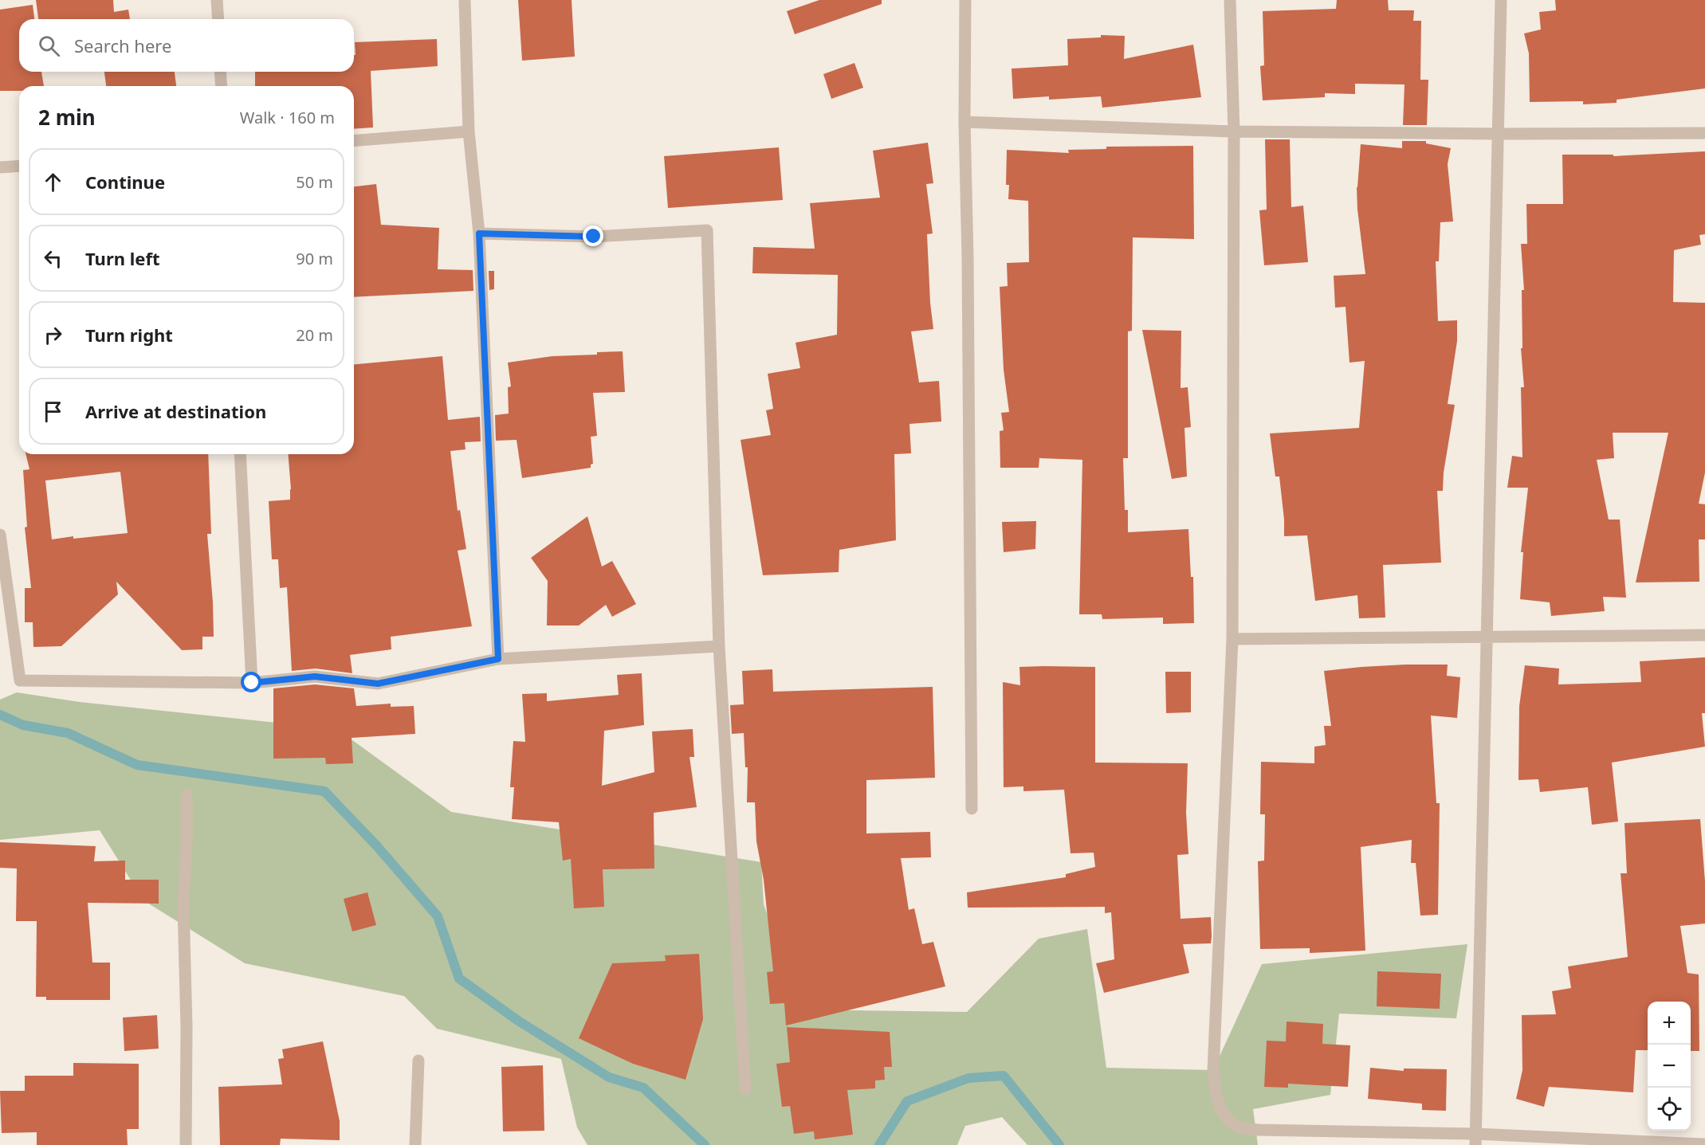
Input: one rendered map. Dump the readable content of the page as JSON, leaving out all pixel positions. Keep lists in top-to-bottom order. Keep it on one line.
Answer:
{"page":{"search":"Search here","heading":["2 min","Walk · 160 m"],"list":[["Continue","50 m"],["Turn left","90 m"],["Turn right","20 m"],"Arrive at destination"],"map_buttons":["+","−"]}}
